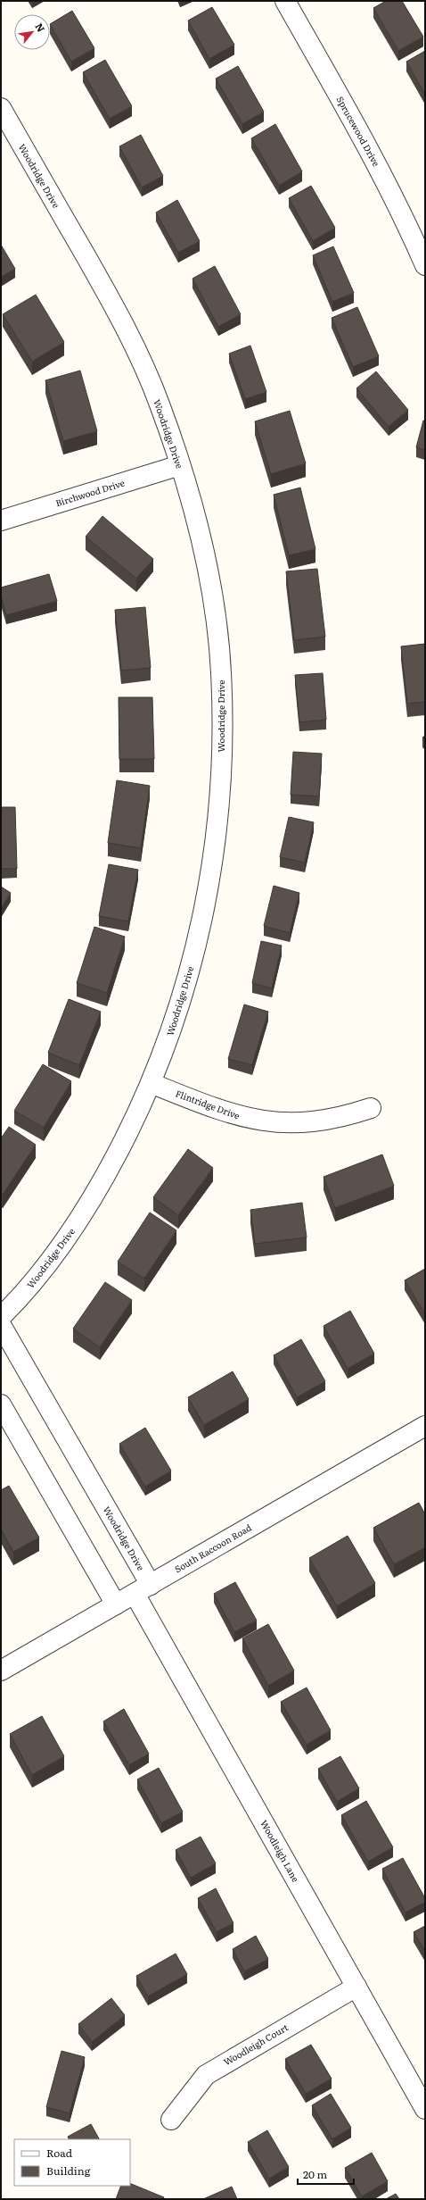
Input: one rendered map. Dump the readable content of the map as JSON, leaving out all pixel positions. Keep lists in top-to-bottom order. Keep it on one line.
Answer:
{"streets":{"street":["Sprucewood Drive","Woodridge Drive","Birchwood Drive","Flintridge Drive","South Raccoon Road","Woodleigh Lane","Woodleigh Court"]},"crossings":[["Woodridge Drive","Birchwood Drive"],["Woodridge Drive","Flintridge Drive"],["Woodridge Drive","South Raccoon Road"],["Woodridge Drive","Woodleigh Lane"],["South Raccoon Road","Woodleigh Lane"],["Woodleigh Lane","Woodleigh Court"]],"legend":["Road","Building"],"scale_bar":"20 m","north":"top right"}
